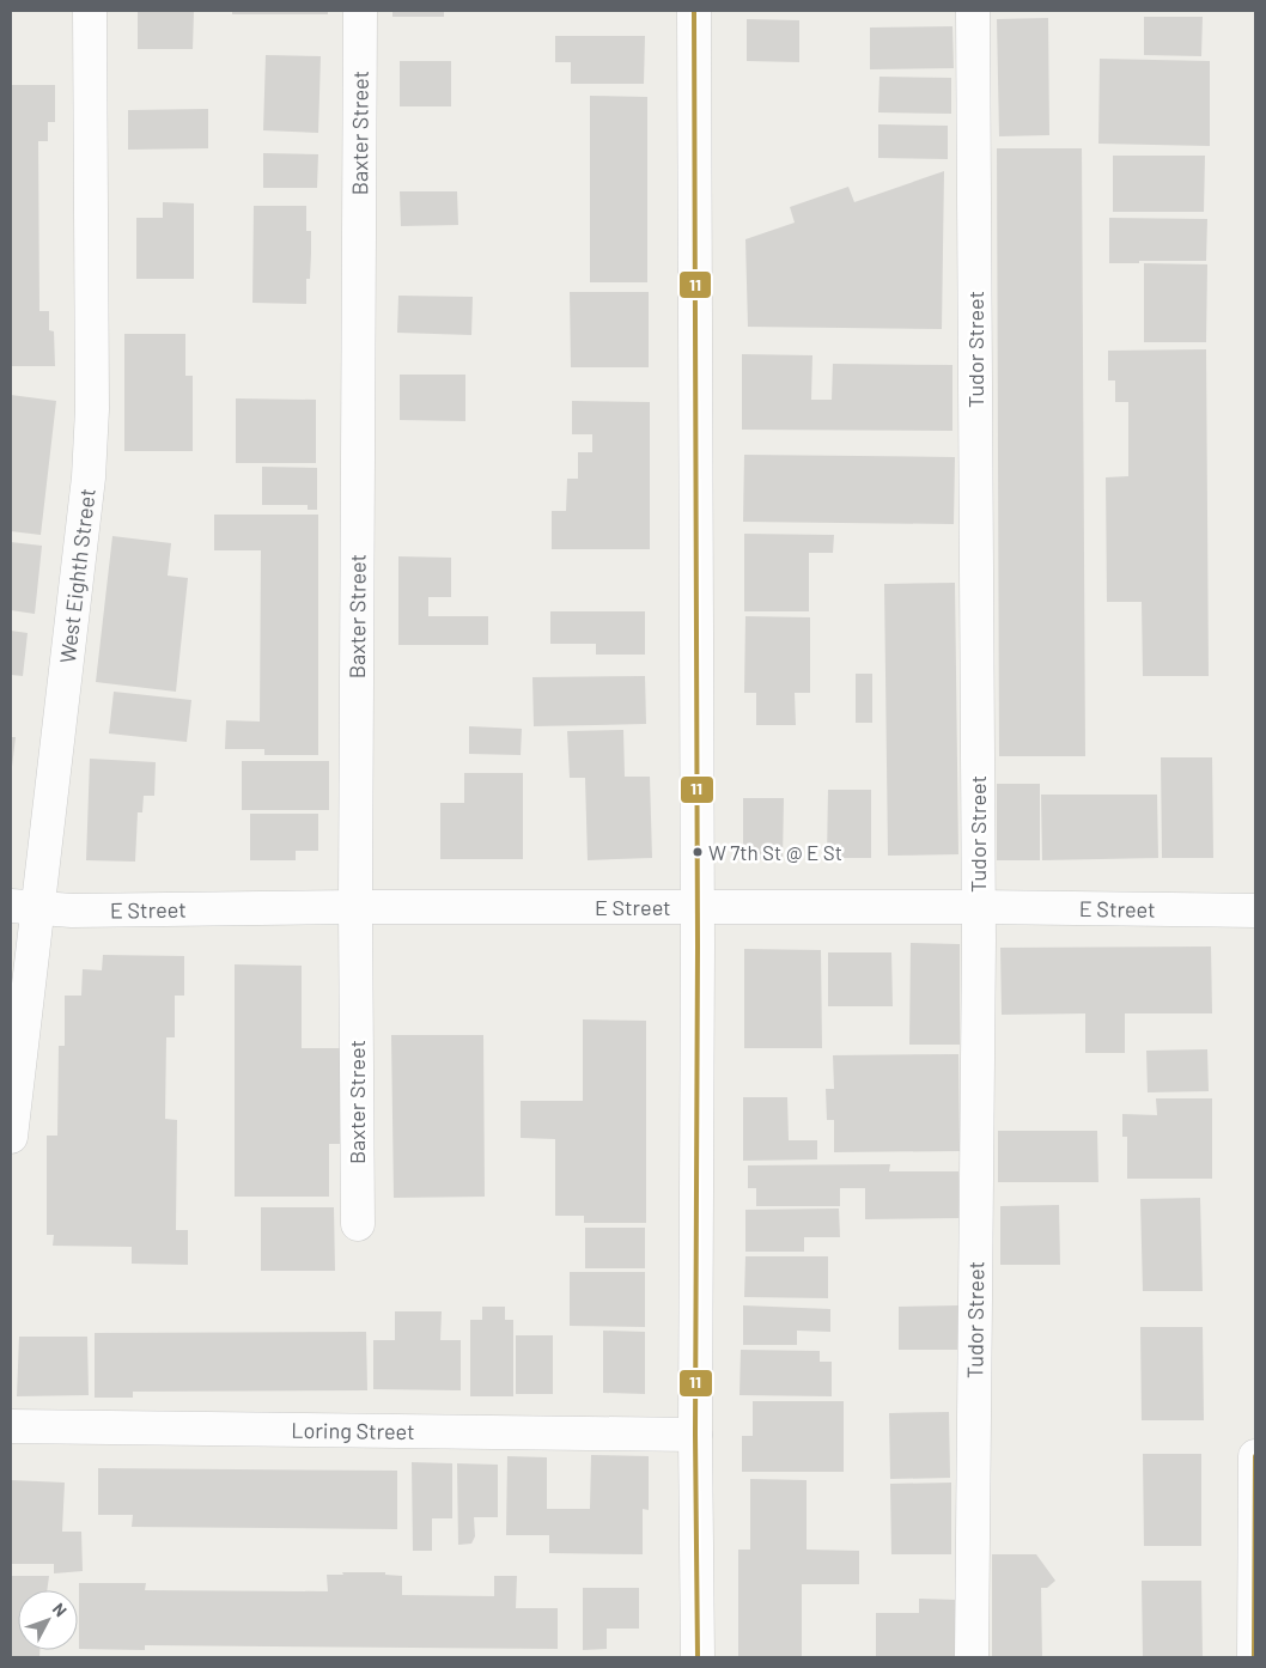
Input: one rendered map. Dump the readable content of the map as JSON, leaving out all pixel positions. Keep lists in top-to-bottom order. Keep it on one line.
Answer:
{"streets":{"street":["Baxter Street","Tudor Street","West Eighth Street","E Street","Loring Street"]},"crossings":[["Baxter Street","E Street"],["Tudor Street","E Street"],["West Eighth Street","E Street"]],"places":["W 7th St @ E St"],"lines":["transit line 11"],"north":"top right"}
